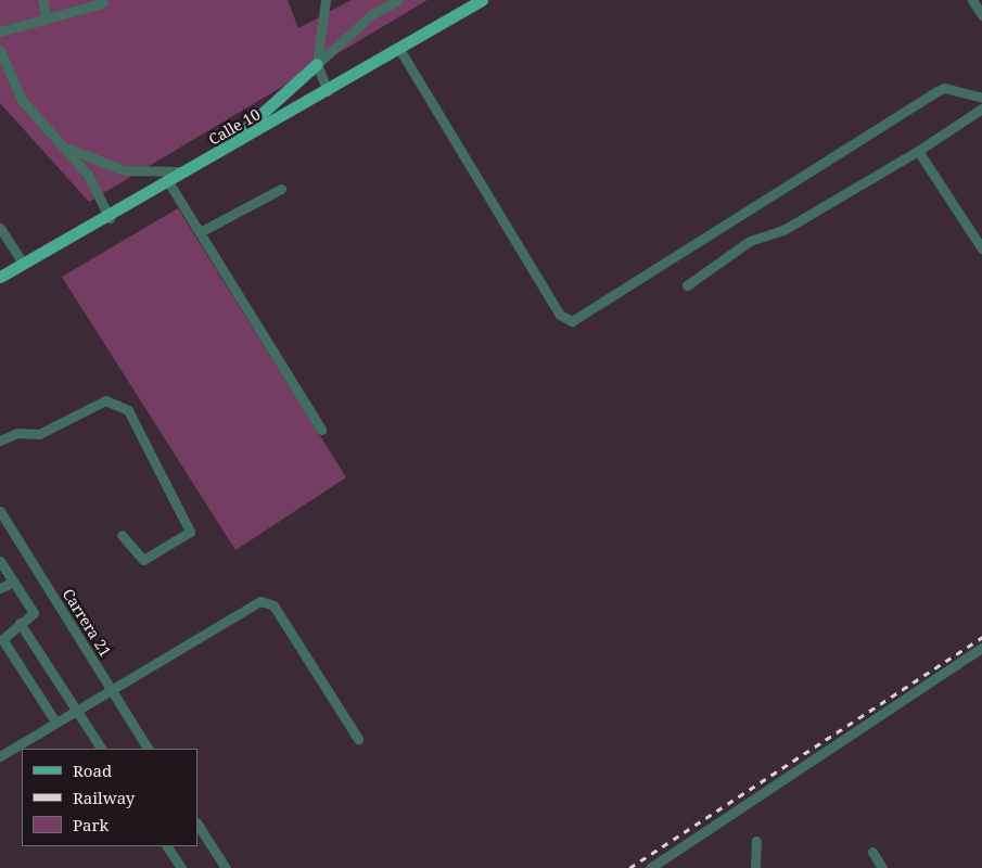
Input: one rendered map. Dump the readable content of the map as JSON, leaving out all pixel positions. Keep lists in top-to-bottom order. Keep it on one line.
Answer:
{"streets":{"main road":["Calle 10"],"street":["Carrera 21"]},"legend":["Road","Railway","Park"]}
